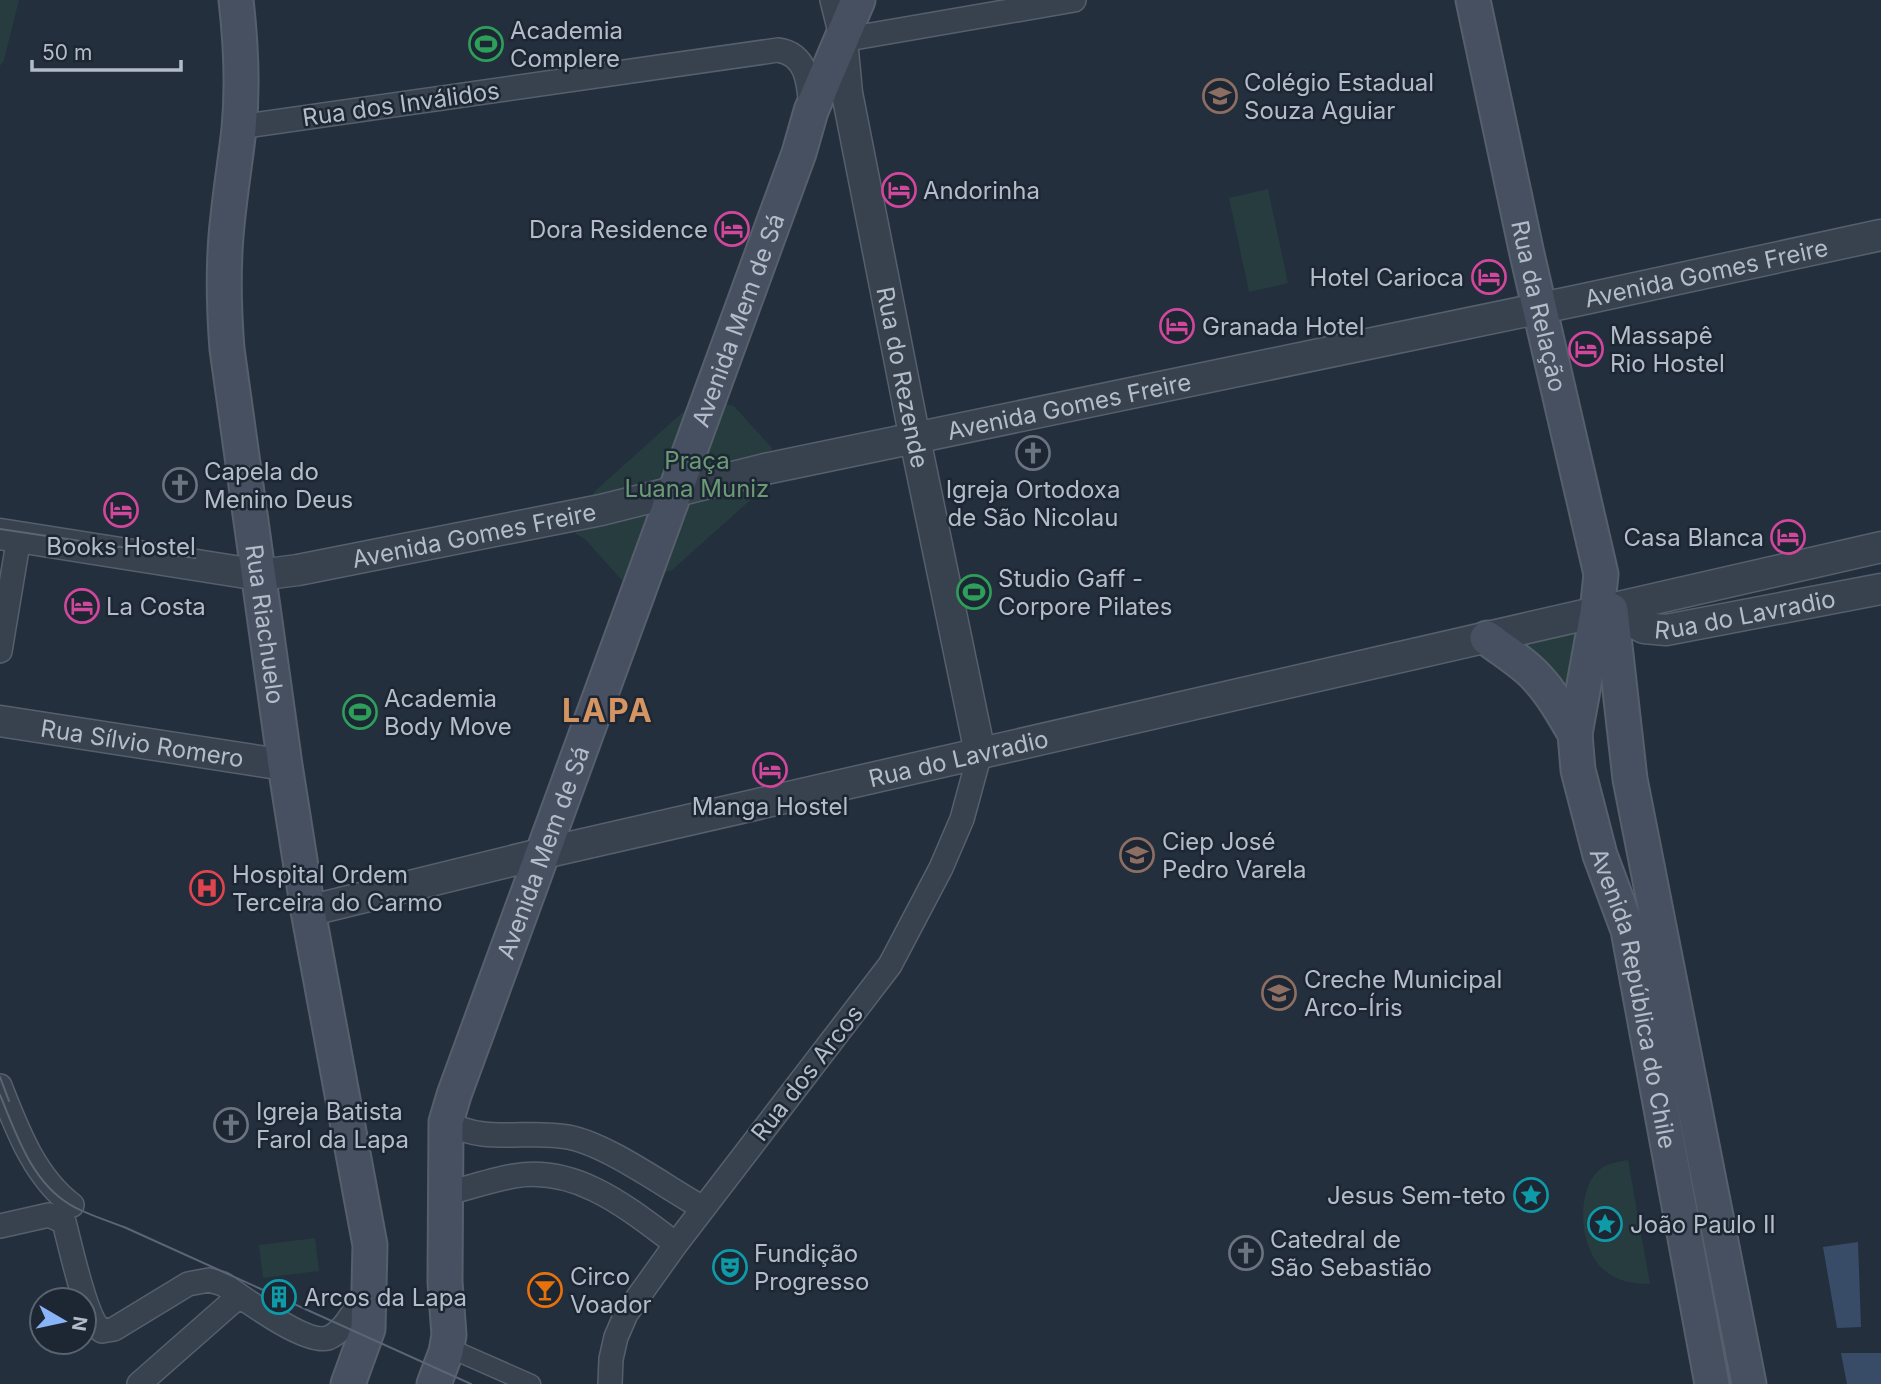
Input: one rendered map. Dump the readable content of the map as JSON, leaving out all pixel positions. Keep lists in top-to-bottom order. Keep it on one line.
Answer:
{"streets":{"main road":["Rua da Relação","Avenida Mem de Sá","Rua Riachuelo","Avenida República do Chile"],"street":["Rua dos Inválidos","Avenida Gomes Freire","Rua do Rezende","Rua do Lavradio","Rua Sílvio Romero","Rua dos Arcos"]},"crossings":[["Rua dos Inválidos","Avenida Mem de Sá"],["Rua dos Inválidos","Rua Riachuelo"],["Avenida Gomes Freire","Rua da Relação"],["Avenida Gomes Freire","Avenida Mem de Sá"],["Avenida Gomes Freire","Rua do Rezende"],["Avenida Gomes Freire","Rua Riachuelo"],["Rua da Relação","Rua do Lavradio"],["Rua da Relação","Avenida República do Chile"],["Avenida Mem de Sá","Rua do Rezende"],["Avenida Mem de Sá","Rua do Lavradio"],["Rua do Rezende","Rua do Lavradio"],["Rua do Rezende","Rua dos Arcos"],["Rua do Lavradio","Rua Riachuelo"],["Rua do Lavradio","Avenida República do Chile"],["Rua do Lavradio","Rua dos Arcos"],["Rua Riachuelo","Rua Sílvio Romero"]],"districts":["LAPA"],"parks":["Praça Luana Muniz"],"places":{"sports":["Academia Complere","Studio Gaff - Corpore Pilates","Academia Body Move"],"school or university":["Colégio Estadual Souza Aguiar","Ciep José Pedro Varela","Creche Municipal Arco-Íris"],"hotel":["Andorinha","Dora Residence","Hotel Carioca","Granada Hotel","Massapê Rio Hostel","Books Hostel","Casa Blanca","La Costa","Manga Hostel"],"church":["Igreja Ortodoxa de São Nicolau","Capela do Menino Deus","Igreja Batista Farol da Lapa","Catedral de São Sebastião"],"hospital":["Hospital Ordem Terceira do Carmo"],"place":["Jesus Sem-teto","João Paulo II"],"theatre":["Fundição Progresso"],"bar":["Circo Voador"],"building":["Arcos da Lapa"]},"scale_bar":"50 m","north":"right"}
